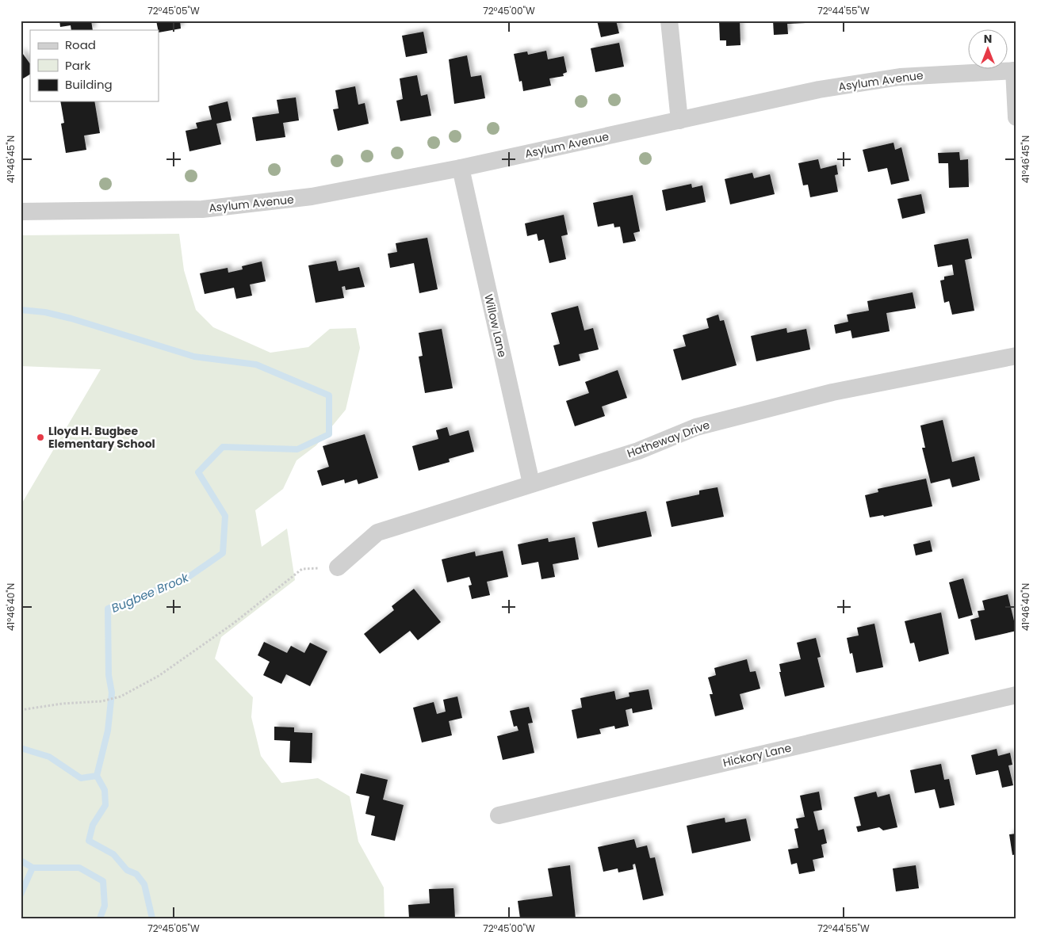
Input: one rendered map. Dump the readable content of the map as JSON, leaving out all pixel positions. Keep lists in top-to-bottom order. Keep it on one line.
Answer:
{"streets":{"street":["Asylum Avenue","Willow Lane","Hatheway Drive","Hickory Lane"]},"crossings":[["Asylum Avenue","Willow Lane"],["Willow Lane","Hatheway Drive"]],"water":["Bugbee Brook"],"places":["Lloyd H. Bugbee Elementary School"],"legend":["Road","Park","Building"],"north":"top","coordinates":["72°45'05\"W","72°45'00\"W","72°44'55\"W","41°46'45\"N","41°46'40\"N"]}
